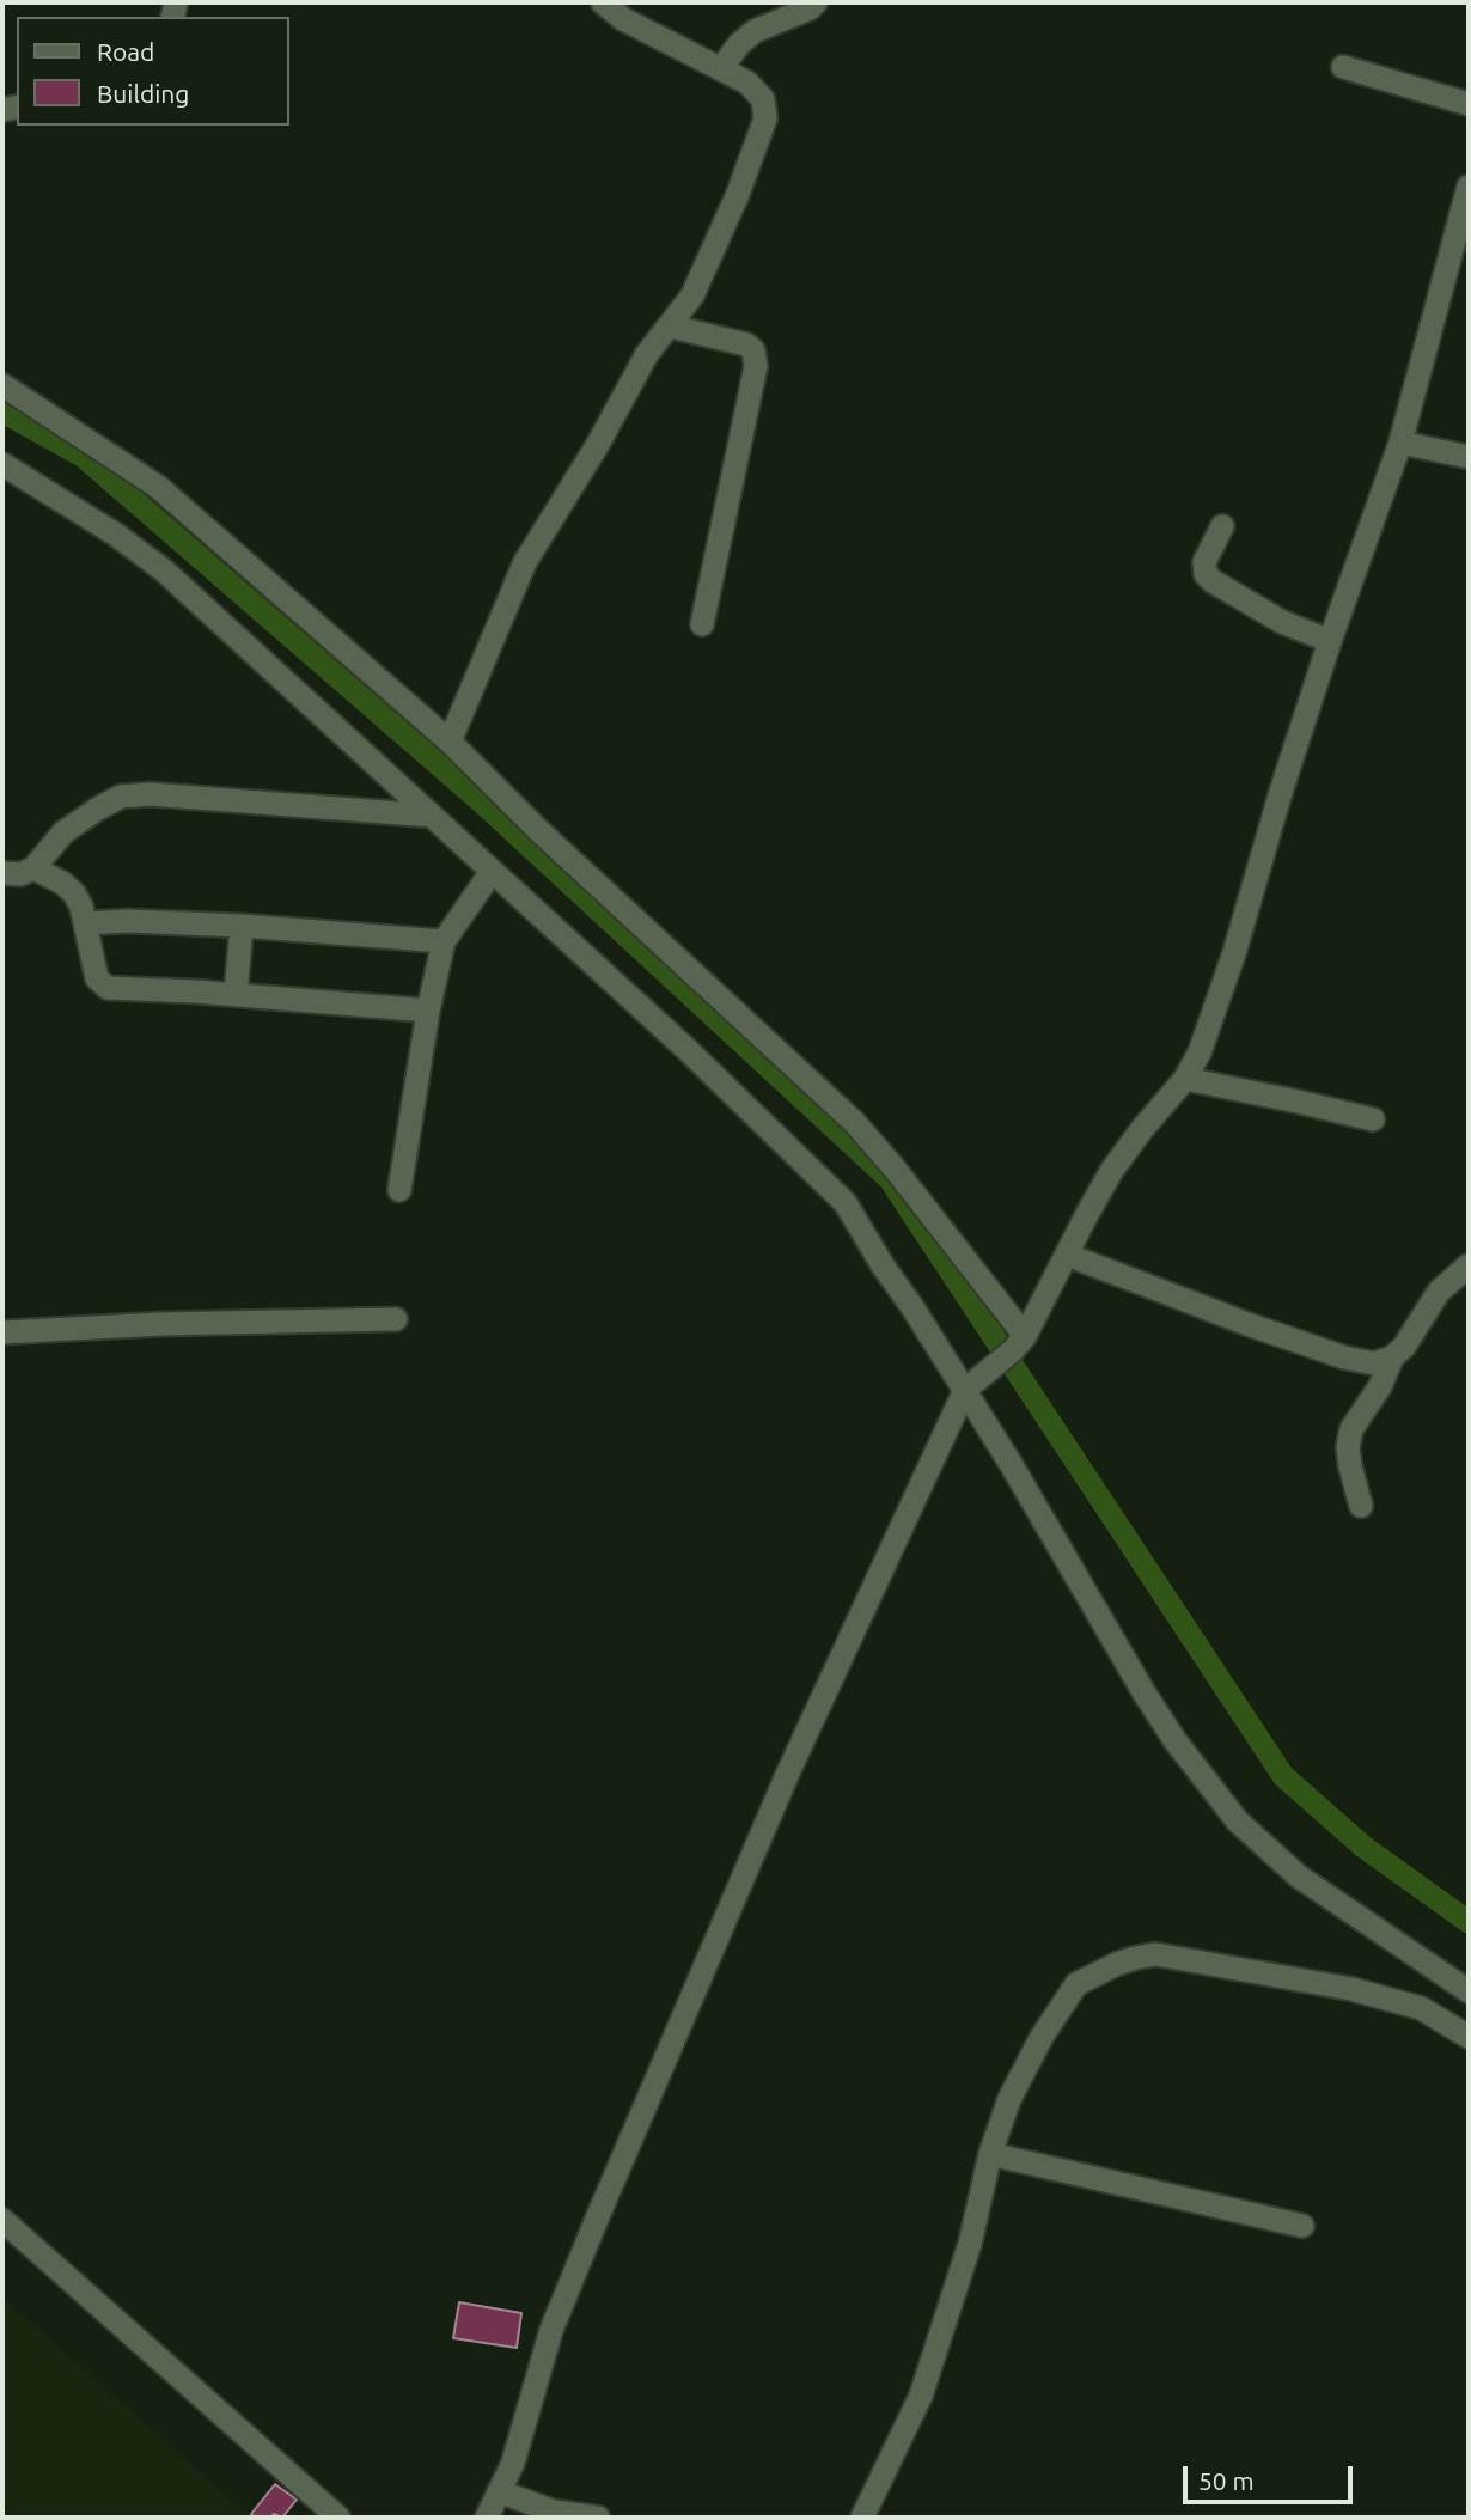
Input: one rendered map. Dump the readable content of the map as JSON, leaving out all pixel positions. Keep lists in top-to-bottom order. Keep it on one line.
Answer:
{"legend":["Road","Building"],"scale_bar":"50 m"}
